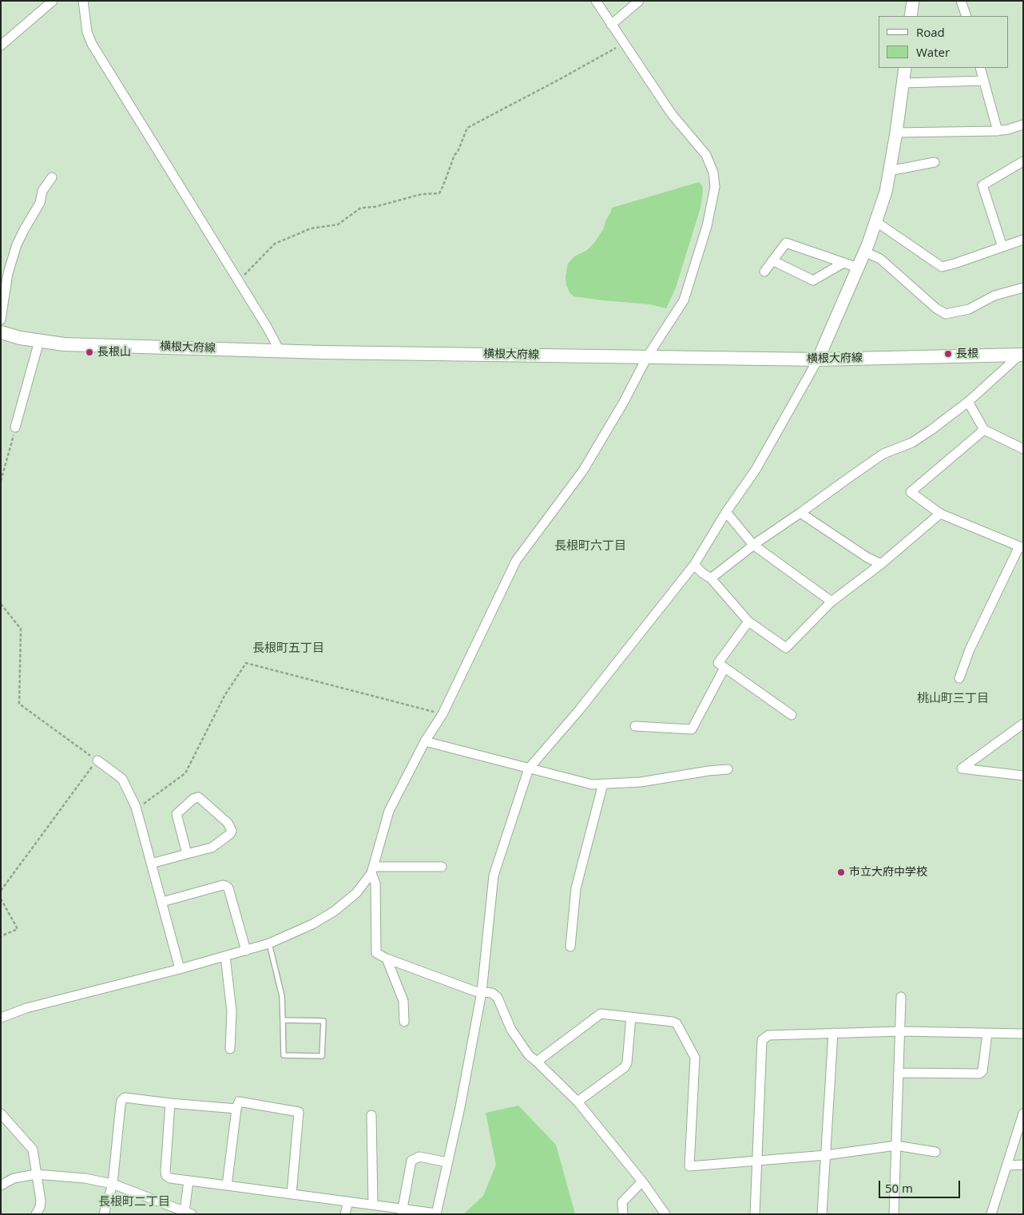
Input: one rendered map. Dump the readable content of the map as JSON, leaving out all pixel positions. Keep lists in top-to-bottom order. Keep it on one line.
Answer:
{"streets":{"main road":["横根大府線"]},"districts":["長根町六丁目","長根町五丁目","桃山町三丁目","長根町二丁目"],"places":["長根山","長根","市立大府中学校"],"legend":["Road","Water"],"scale_bar":"50 m"}
